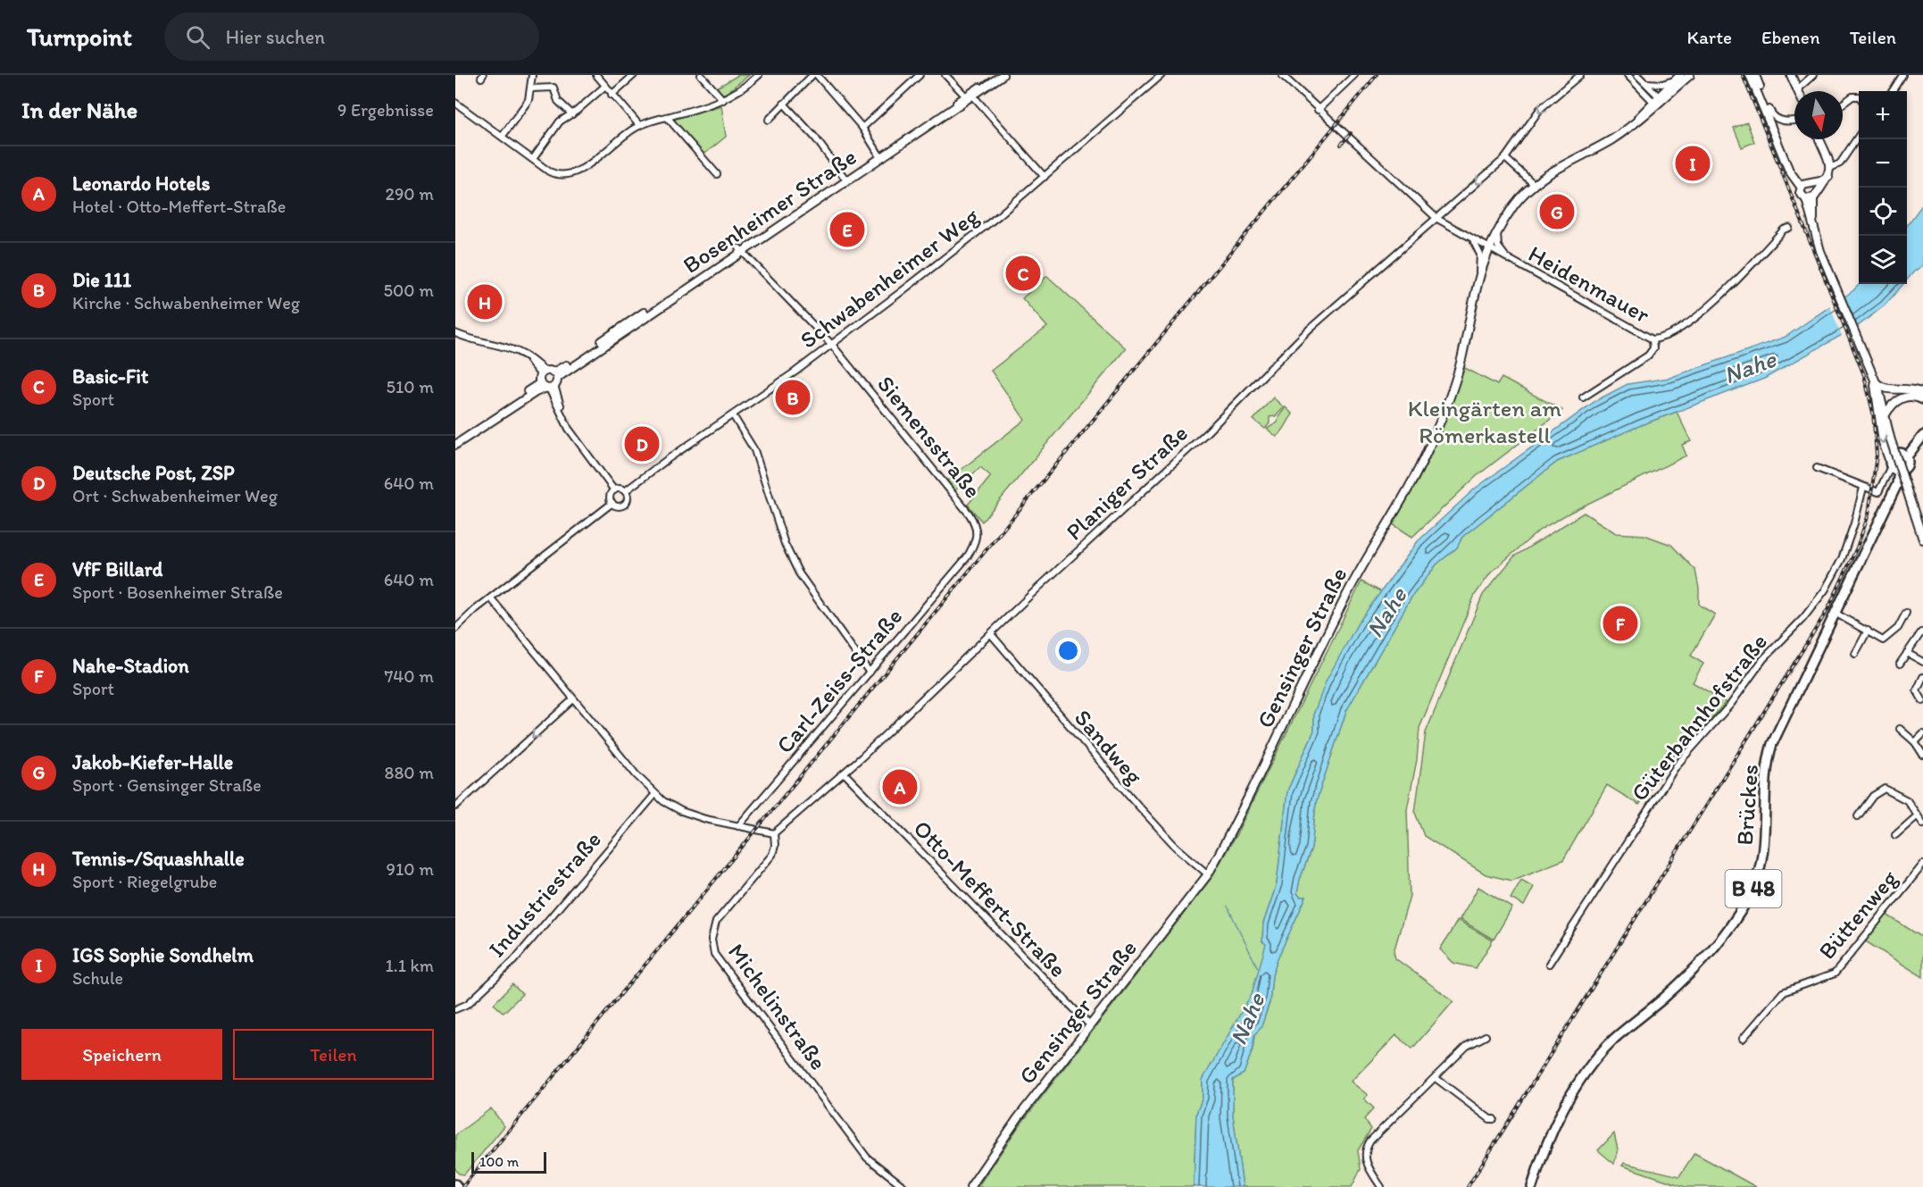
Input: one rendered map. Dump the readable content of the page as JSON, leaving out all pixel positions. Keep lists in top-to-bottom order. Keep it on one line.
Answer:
{"streets":{"main road":["Brückes","B 48"],"street":["Bosenheimer Straße","Schwabenheimer Weg","Heidenmauer","Siemensstraße","Planiger Straße","Gensinger Straße","Carl-Zeiss-Straße","Güterbahnhofstraße","Sandweg","Industriestraße","Otto-Meffert-Straße","Büttenweg","Michelinstraße"]},"crossings":[["Bosenheimer Straße","Siemensstraße"],["Schwabenheimer Weg","Siemensstraße"],["Heidenmauer","Planiger Straße"],["Heidenmauer","Gensinger Straße"],["Siemensstraße","Carl-Zeiss-Straße"],["Planiger Straße","Sandweg"],["Planiger Straße","Otto-Meffert-Straße"],["Planiger Straße","Michelinstraße"],["Gensinger Straße","Sandweg"],["Gensinger Straße","Otto-Meffert-Straße"]],"water":["Nahe"],"parks":["Kleingärten am Römerkastell"],"scale_bar":"100 m","north":"bottom","page":{"header":"Turnpoint","search":"Hier suchen","nav":["Karte","Ebenen","Teilen"],"heading":["In der Nähe","9 Ergebnisse"],"map_buttons":["+","−"],"pins":["I","G","E","C","H","B","D","F","A"],"list":[{"mark":"A","name":"Leonardo Hotels","note":"Hotel · Otto-Meffert-Straße","value":"290 m"},{"mark":"B","name":"Die 111","note":"Kirche · Schwabenheimer Weg","value":"500 m"},{"mark":"C","name":"Basic-Fit","note":"Sport","value":"510 m"},{"mark":"D","name":"Deutsche Post, ZSP","note":"Ort · Schwabenheimer Weg","value":"640 m"},{"mark":"E","name":"VfF Billard","note":"Sport · Bosenheimer Straße","value":"640 m"},{"mark":"F","name":"Nahe-Stadion","note":"Sport","value":"740 m"},{"mark":"G","name":"Jakob-Kiefer-Halle","note":"Sport · Gensinger Straße","value":"880 m"},{"mark":"H","name":"Tennis-/Squashhalle","note":"Sport · Riegelgrube","value":"910 m"},{"mark":"I","name":"IGS Sophie Sondhelm","note":"Schule","value":"1.1 km"}],"buttons":["Speichern","Teilen"],"scale":"100 m"}}
